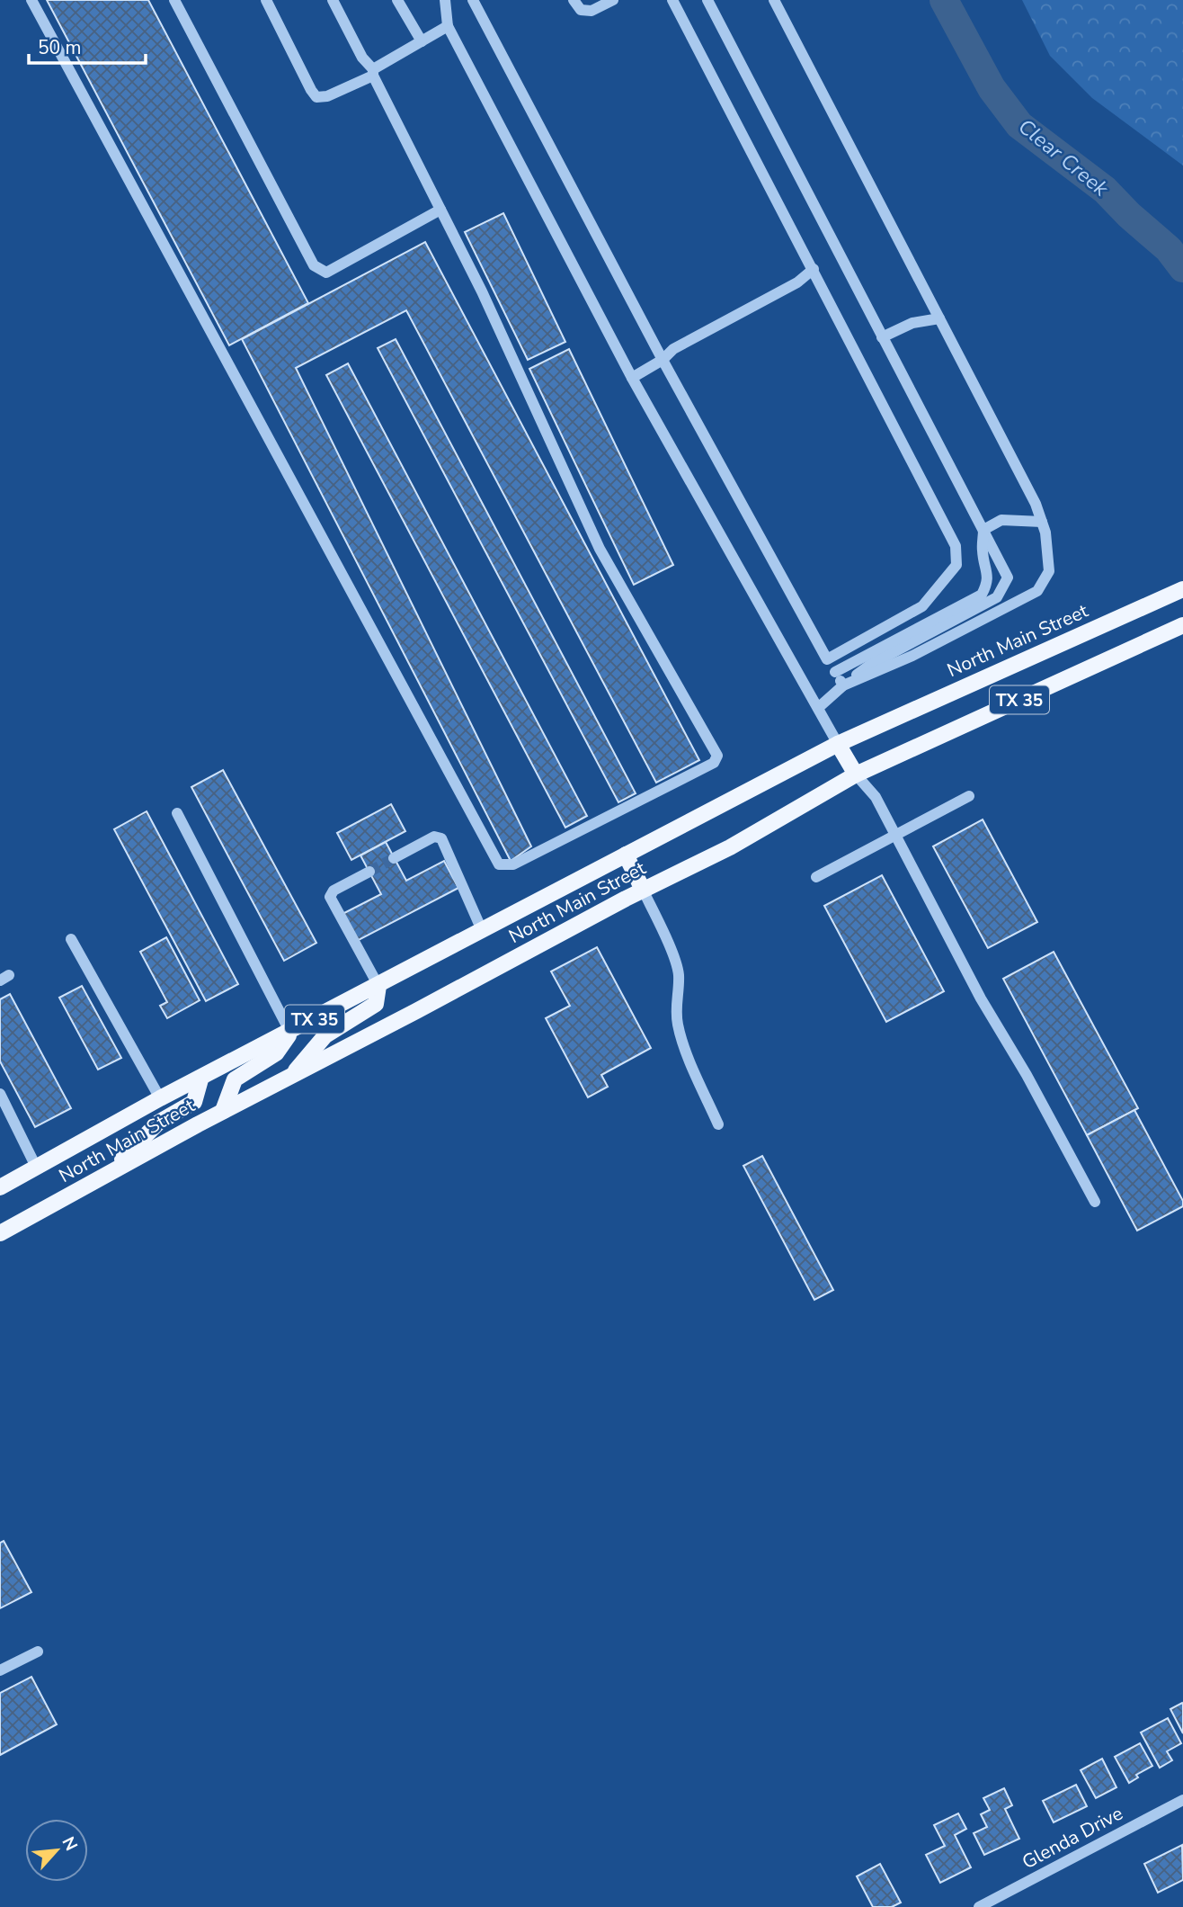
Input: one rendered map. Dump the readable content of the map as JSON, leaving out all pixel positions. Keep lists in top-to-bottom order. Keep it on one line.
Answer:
{"streets":{"main road":["North Main Street","TX 35"],"street":["Glenda Drive"]},"water":["Clear Creek"],"scale_bar":"50 m","north":"top right"}
